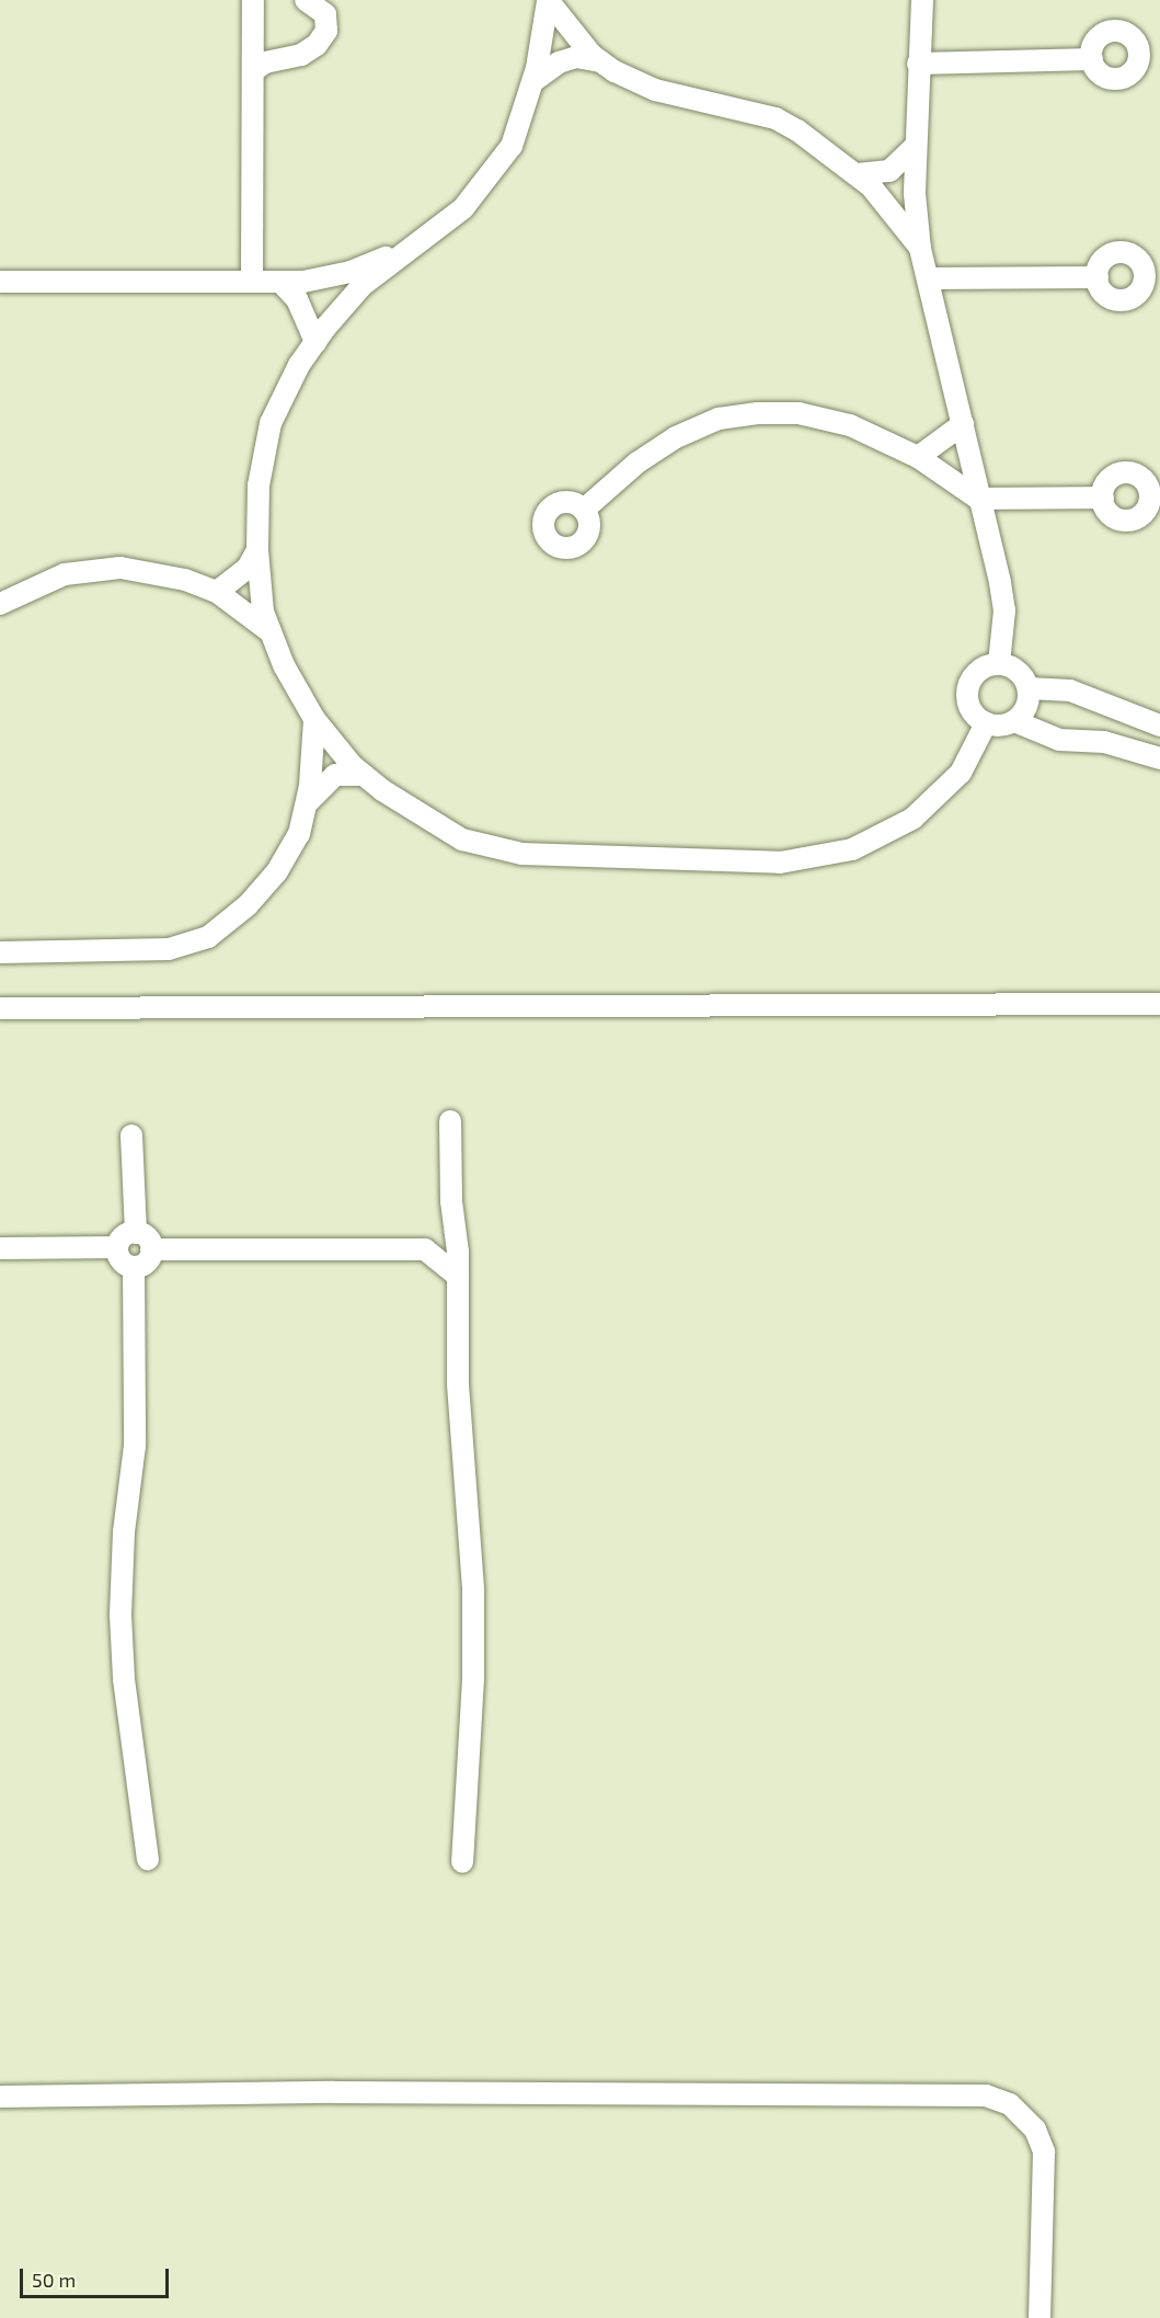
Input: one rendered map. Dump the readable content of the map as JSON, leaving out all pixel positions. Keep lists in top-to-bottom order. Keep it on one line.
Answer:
{"scale_bar":"50 m"}
